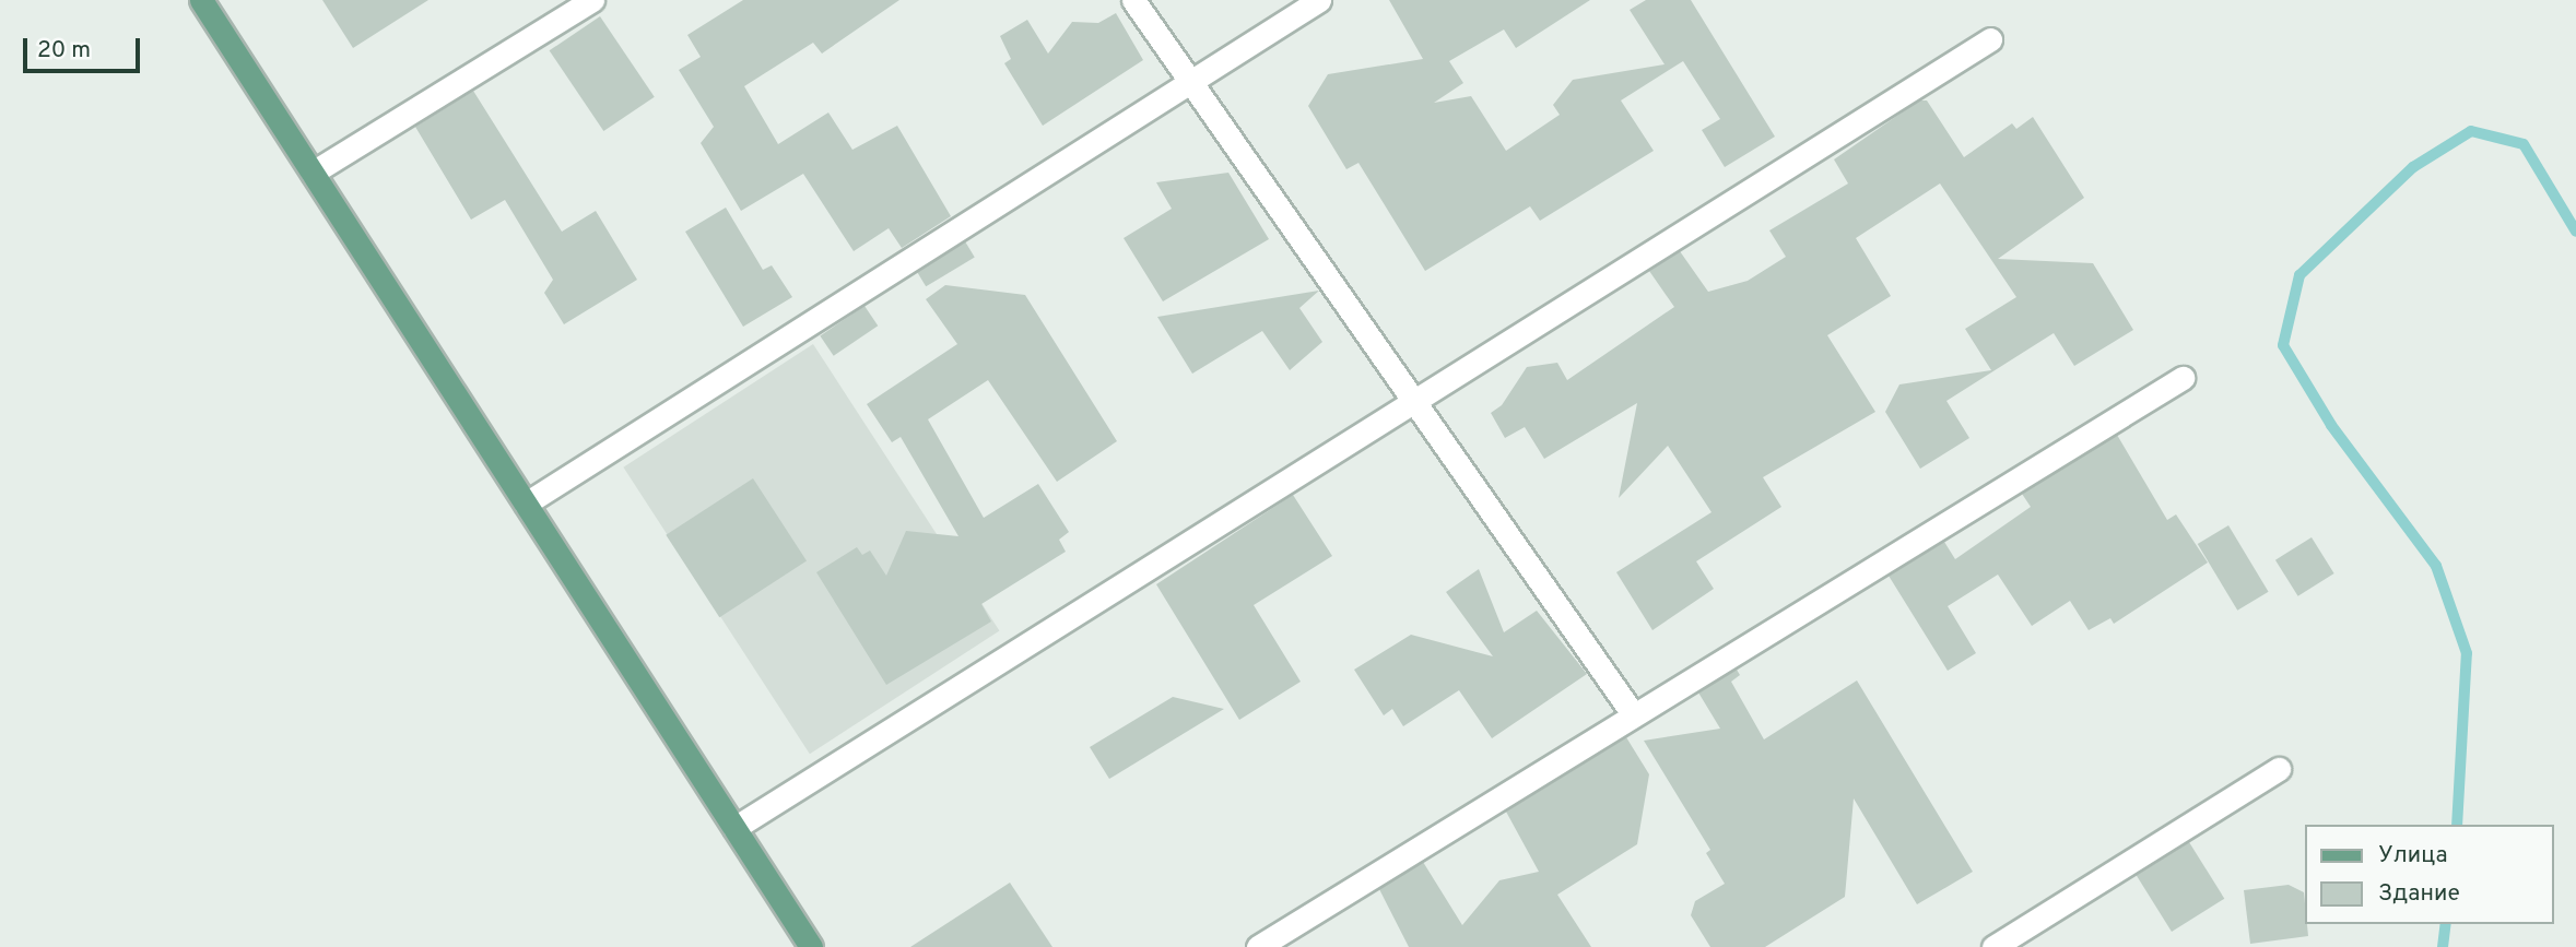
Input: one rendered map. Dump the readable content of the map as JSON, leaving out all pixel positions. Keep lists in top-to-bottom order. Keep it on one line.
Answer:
{"legend":["Улица","Здание"],"scale_bar":"20 m"}
